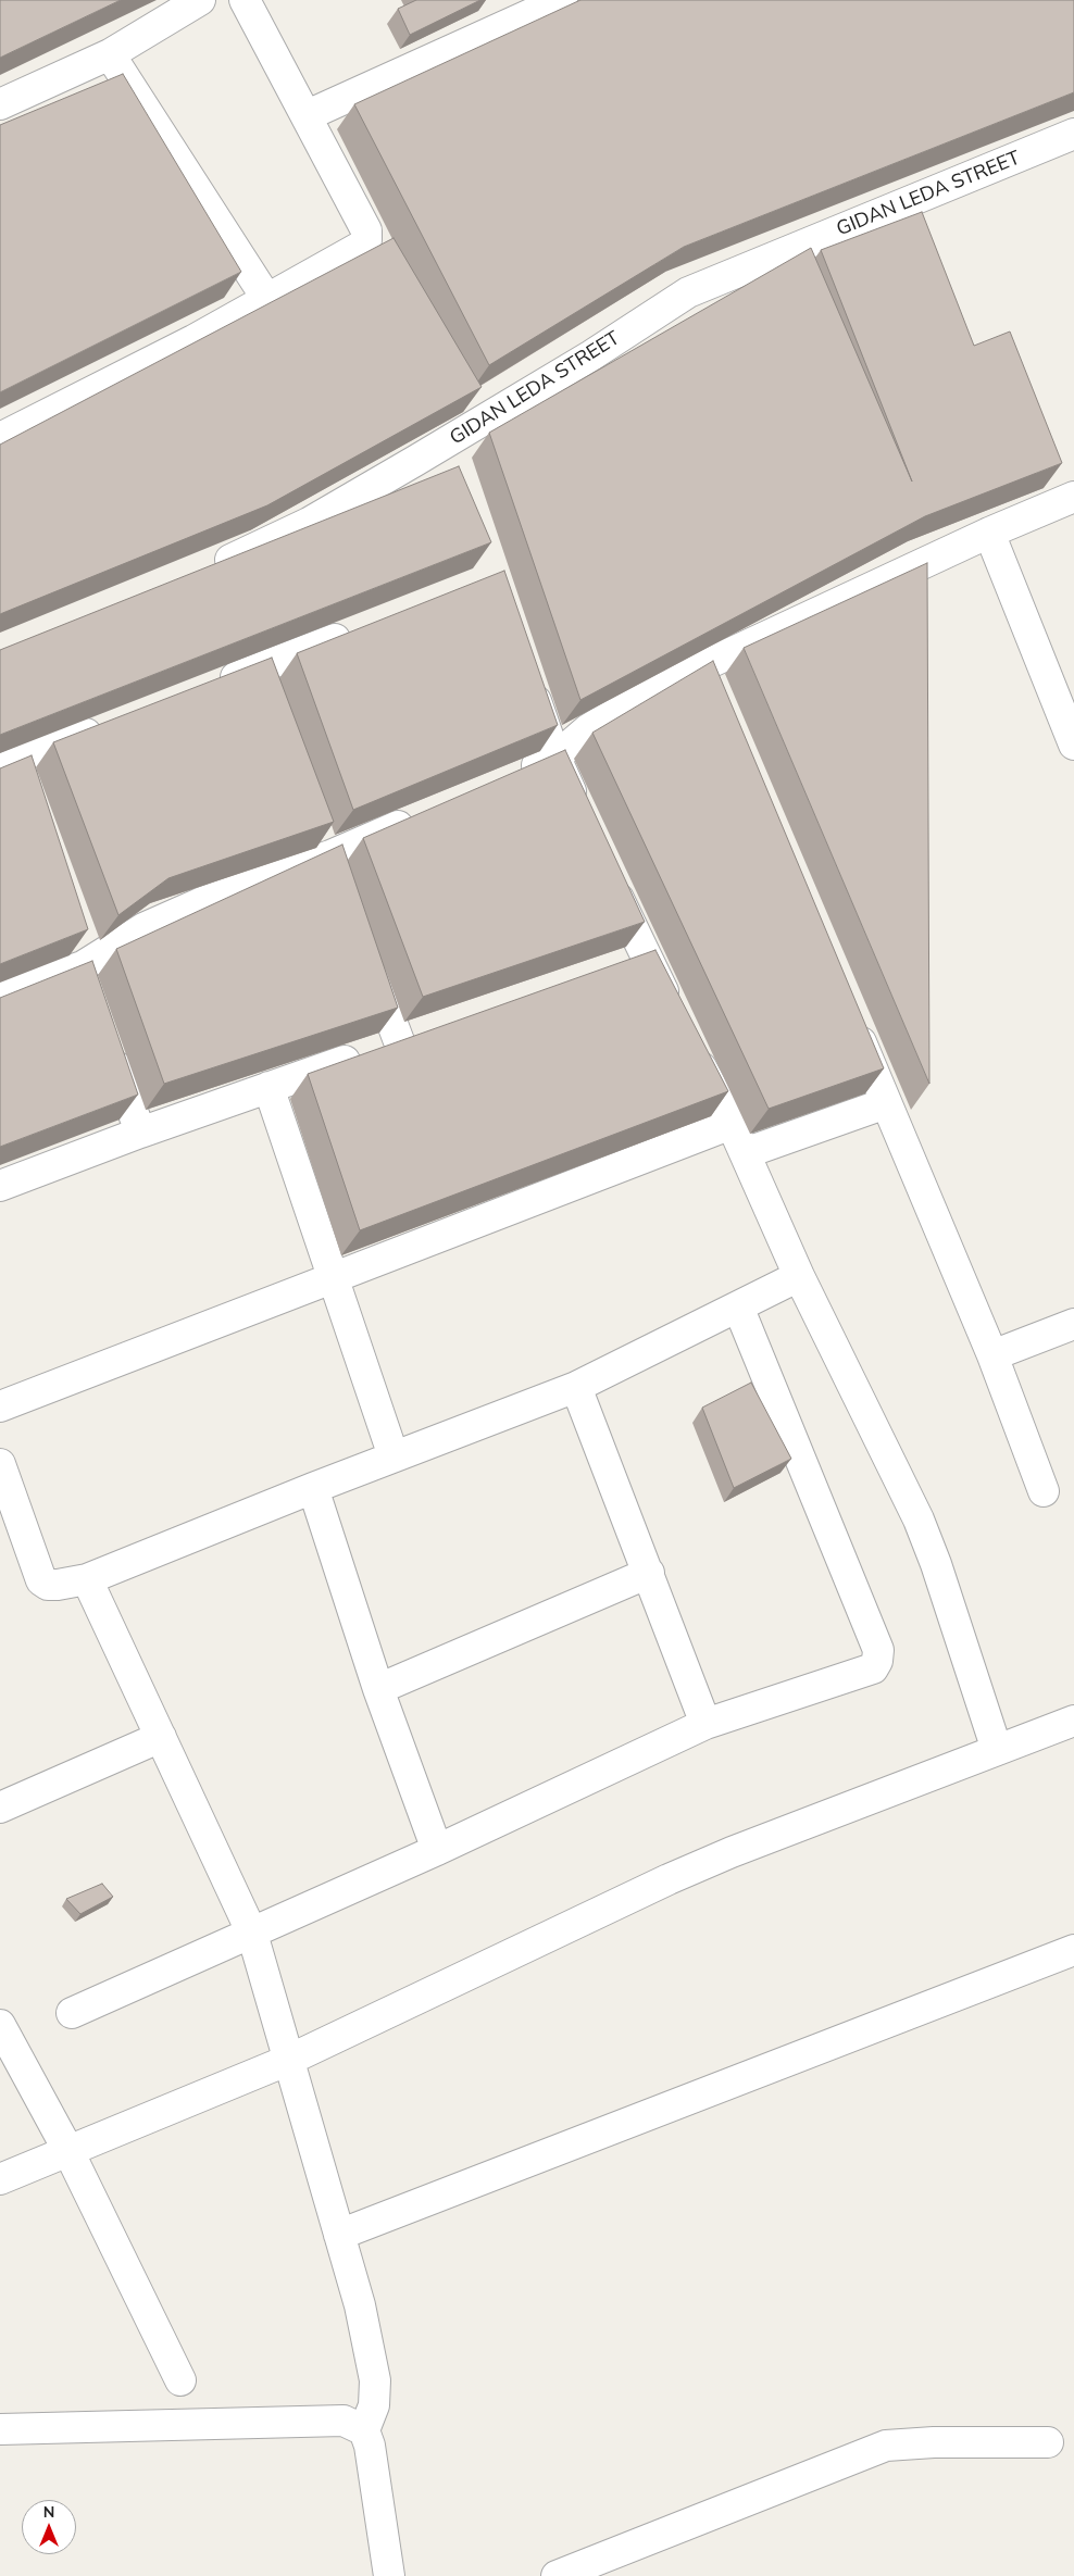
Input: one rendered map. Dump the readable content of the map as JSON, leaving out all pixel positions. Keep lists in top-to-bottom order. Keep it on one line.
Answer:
{"streets":{"street":["GIDAN LEDA STREET"]},"north":"top"}
